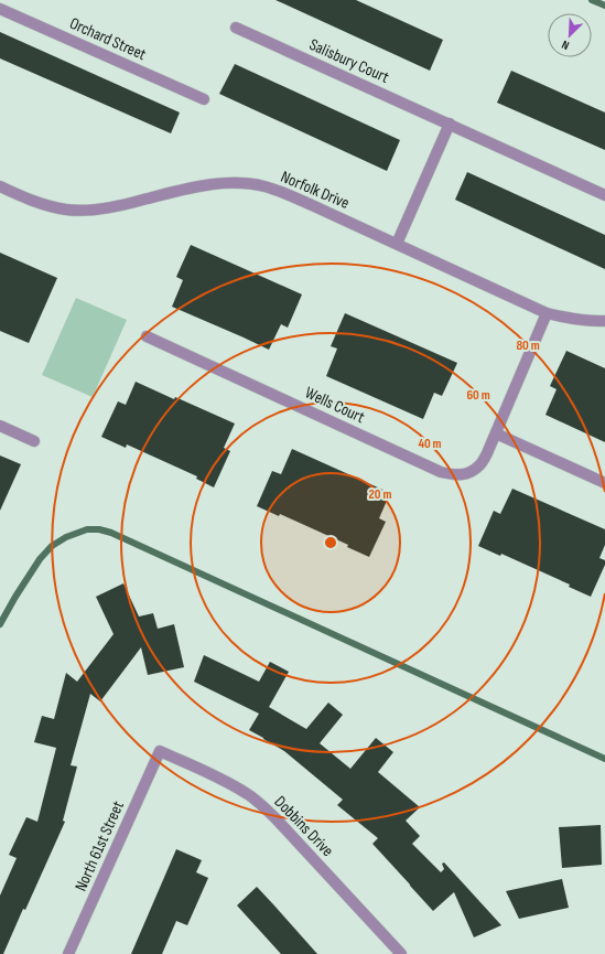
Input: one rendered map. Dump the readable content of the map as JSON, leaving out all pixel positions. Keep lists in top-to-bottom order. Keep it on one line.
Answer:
{"streets":{"street":["Orchard Street","Salisbury Court","Norfolk Drive","Wells Court","Dobbins Drive","North 61st Street"]},"crossings":[["Norfolk Drive","Wells Court"],["Dobbins Drive","North 61st Street"]],"north":"bottom left","rings":["80 m","60 m","40 m","20 m"]}
